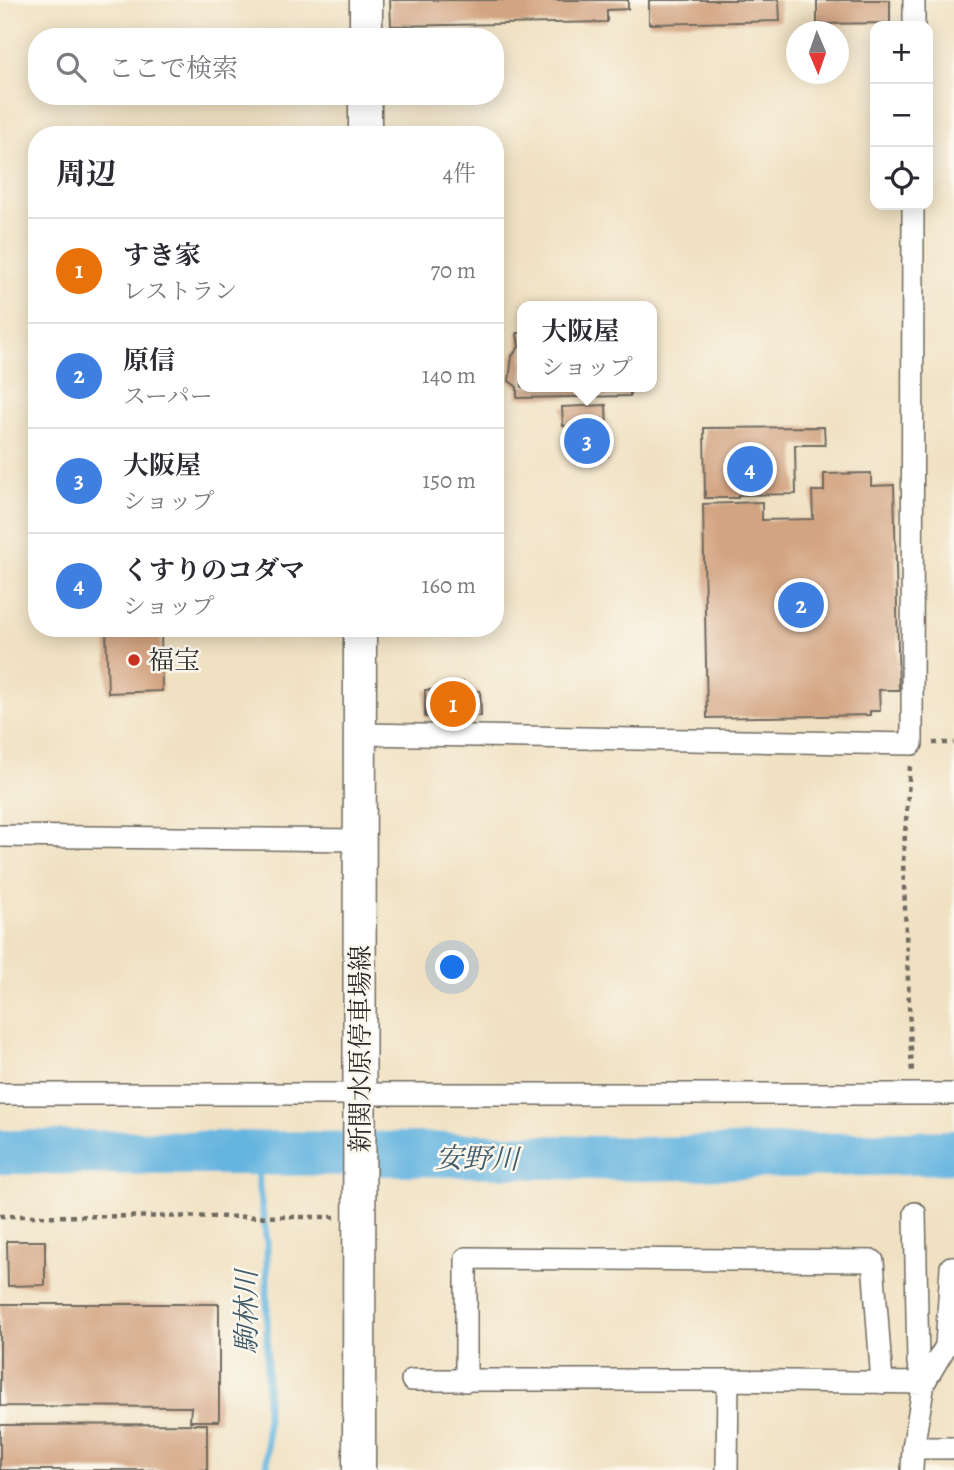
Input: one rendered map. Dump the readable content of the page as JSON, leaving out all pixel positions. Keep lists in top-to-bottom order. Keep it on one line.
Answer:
{"streets":{"main road":["新関水原停車場線"]},"water":["安野川","駒林川"],"places":["福宝"],"north":"bottom","page":{"map_buttons":["+","−"],"search":"ここで検索","heading":["周辺","4件"],"list":[{"mark":"1","name":"すき家","note":"レストラン","value":"70 m"},{"mark":"2","name":"原信","note":"スーパー","value":"140 m"},{"mark":"3","name":"大阪屋","note":"ショップ","value":"150 m"},{"mark":"4","name":"くすりのコダマ","note":"ショップ","value":"160 m"}],"popup":["大阪屋","ショップ"],"pins":["3","4","2","1"]}}
